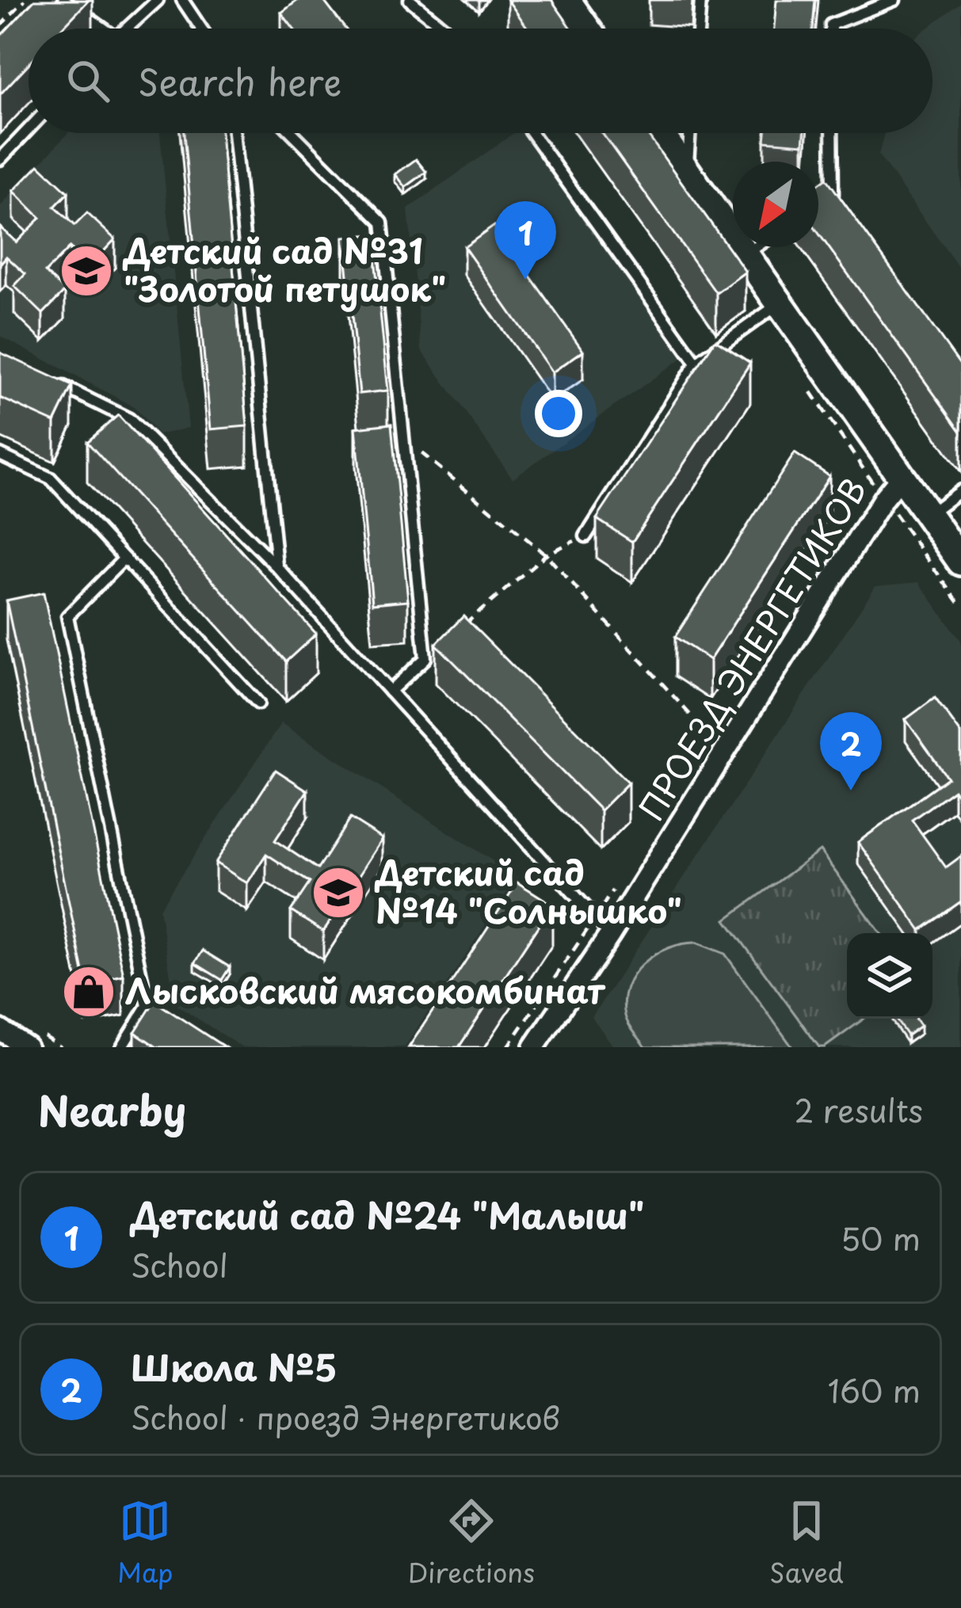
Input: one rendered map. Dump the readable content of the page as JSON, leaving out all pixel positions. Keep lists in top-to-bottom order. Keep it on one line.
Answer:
{"streets":{"street":["ПРОЕЗД ЭНЕРГЕТИКОВ"]},"places":{"school or university":["Детский сад №31 \"Золотой петушок\"","Детский сад №14 \"Солнышко\""],"shop":["Лысковский мясокомбинат"]},"north":"bottom left","page":{"search":"Search here","pins":["1","2"],"heading":["Nearby","2 results"],"list":[{"mark":"1","name":"Детский сад №24 \"Малыш\"","note":"School","value":"50 m"},{"mark":"2","name":"Школа №5","note":"School · проезд Энергетиков","value":"160 m"}],"nav":["Map","Directions","Saved"]}}
